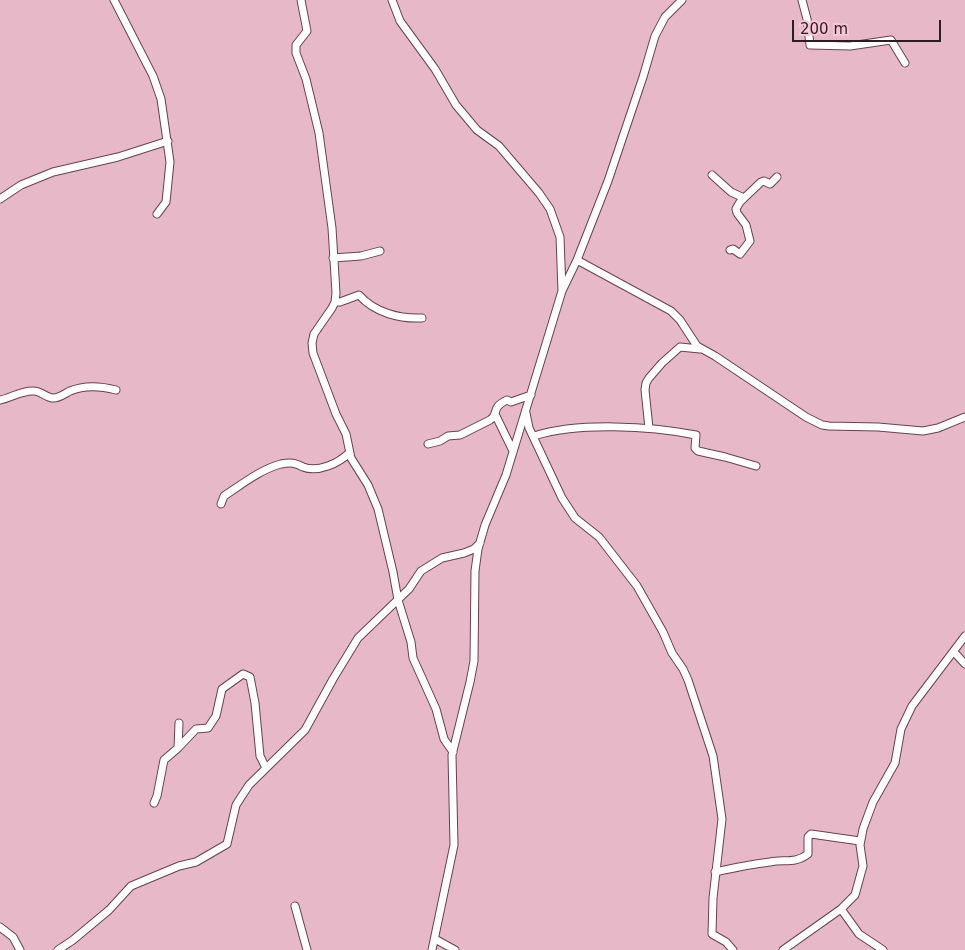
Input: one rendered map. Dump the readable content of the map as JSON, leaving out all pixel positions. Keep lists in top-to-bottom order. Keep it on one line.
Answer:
{"scale_bar":"200 m"}
